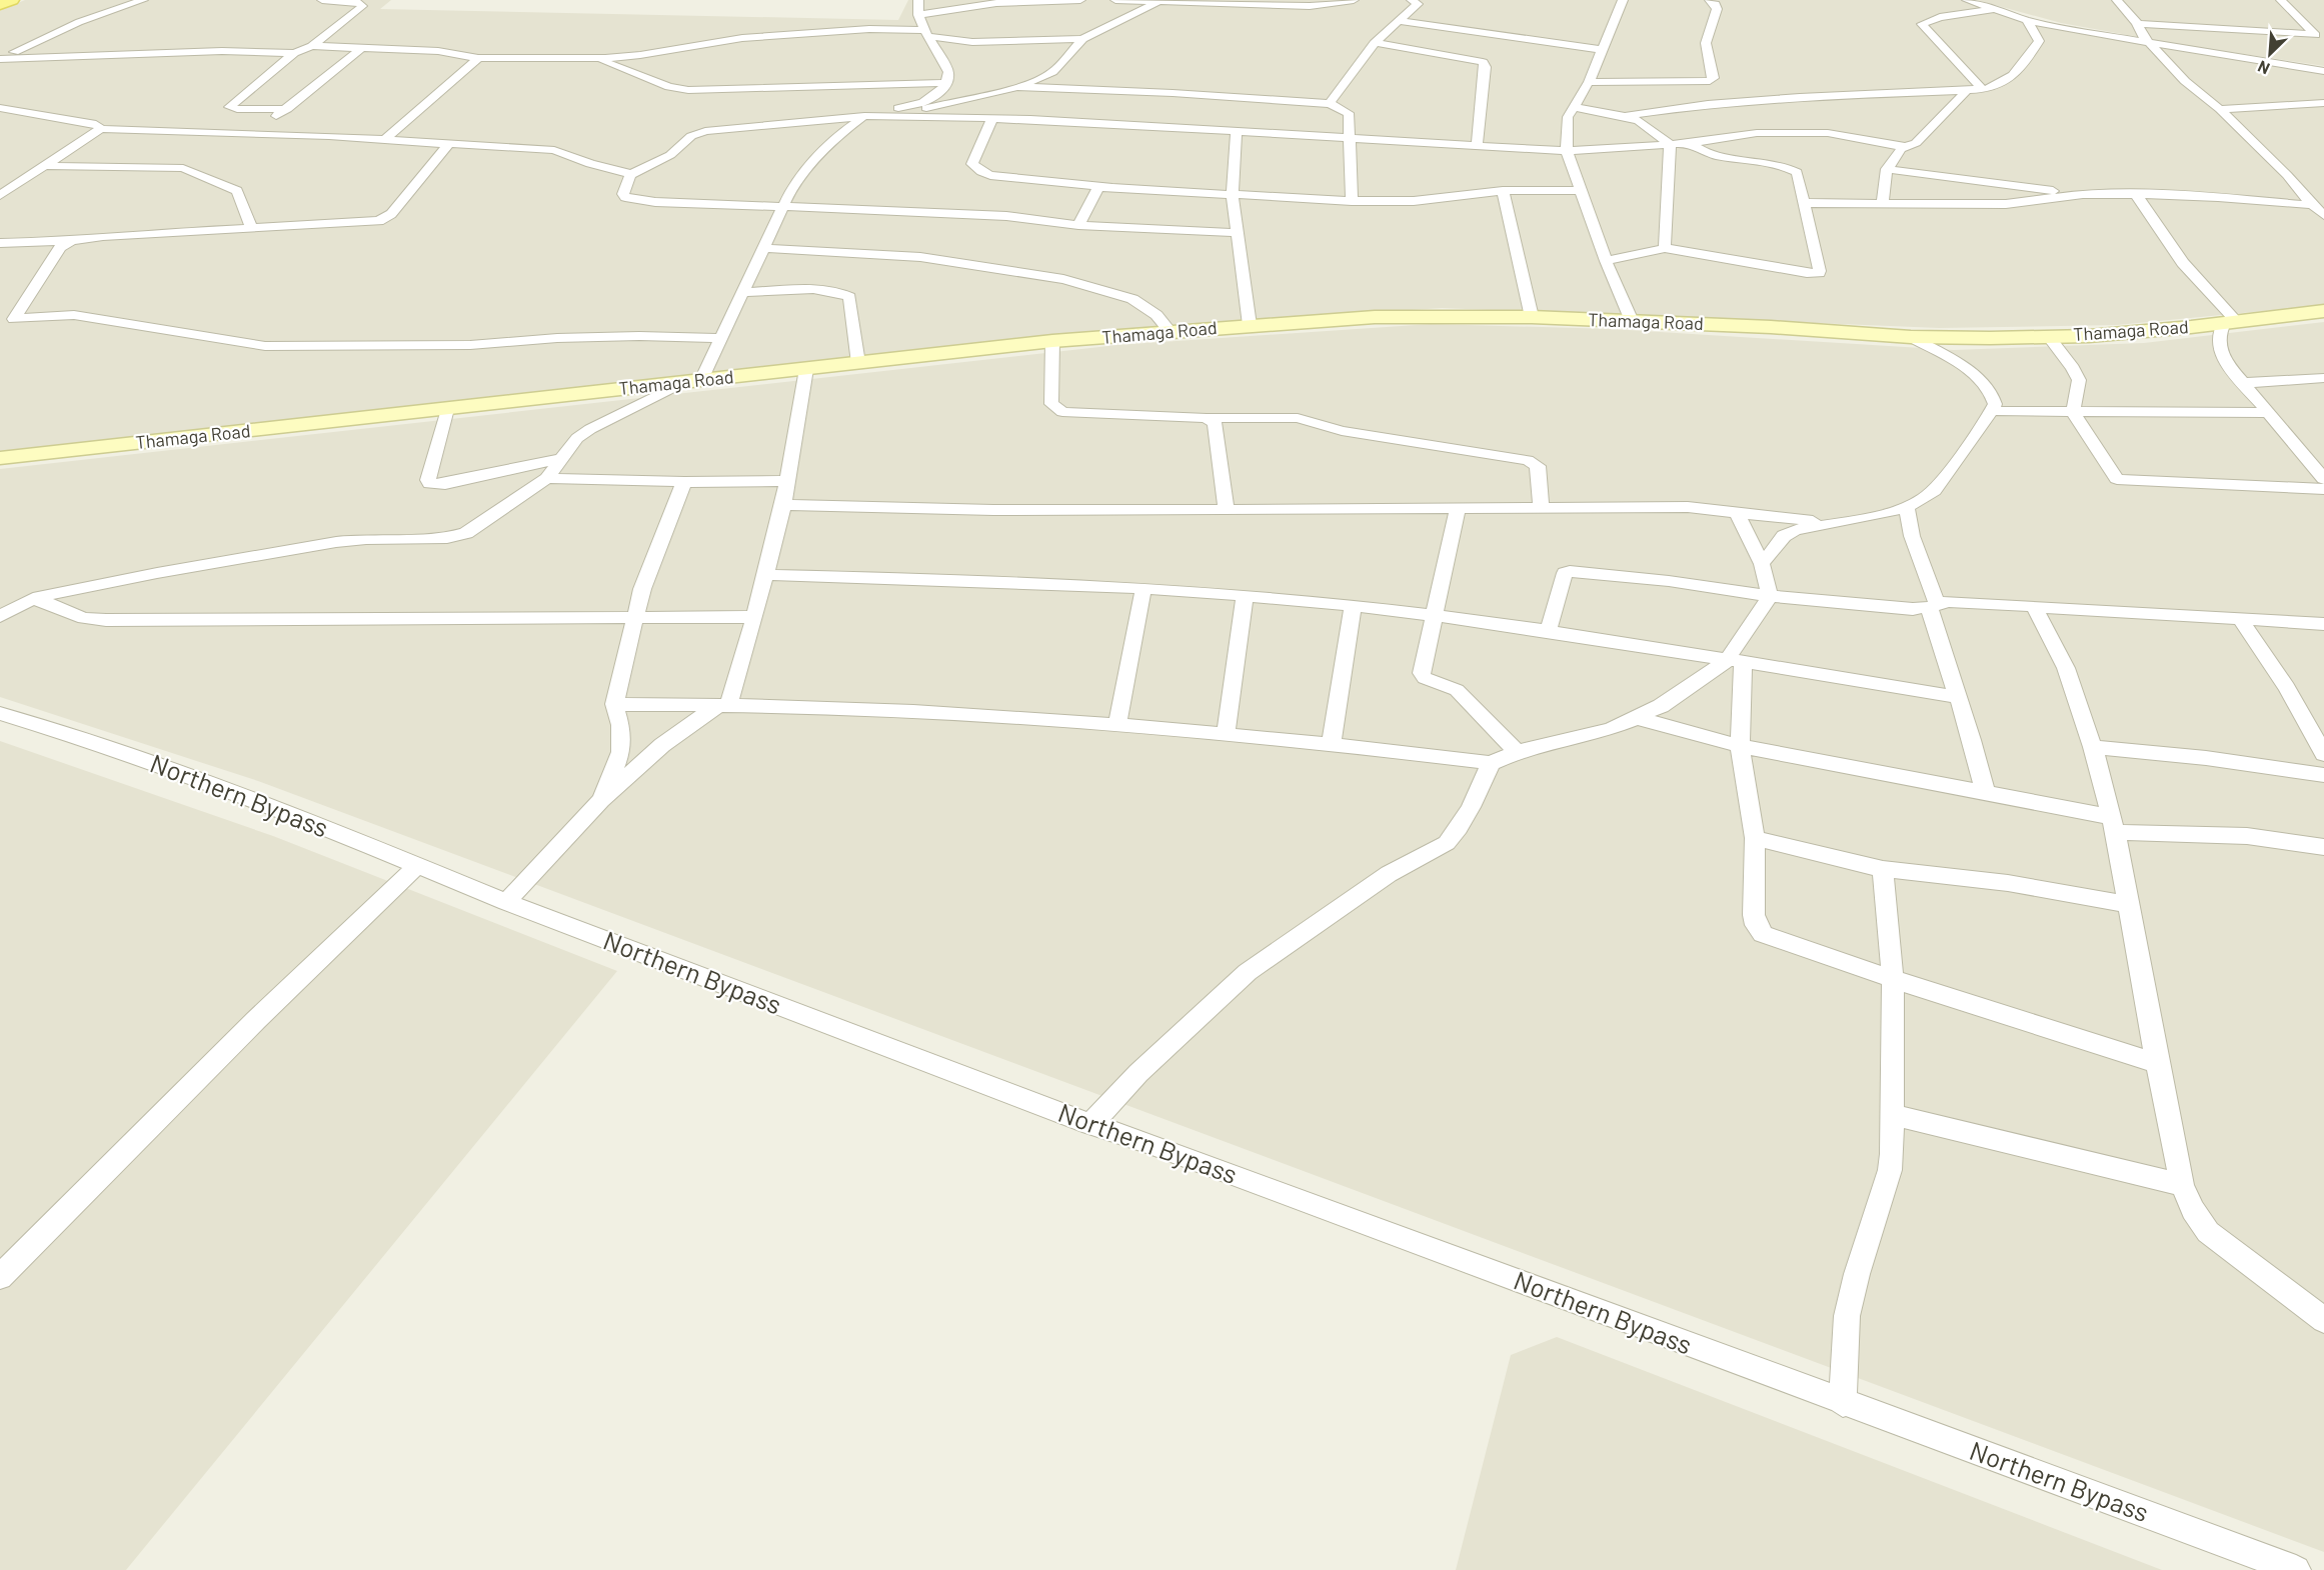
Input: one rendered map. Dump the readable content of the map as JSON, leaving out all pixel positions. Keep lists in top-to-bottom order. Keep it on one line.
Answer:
{"streets":{"main road":["Thamaga Road"],"street":["Northern Bypass"]},"north":"bottom left"}
